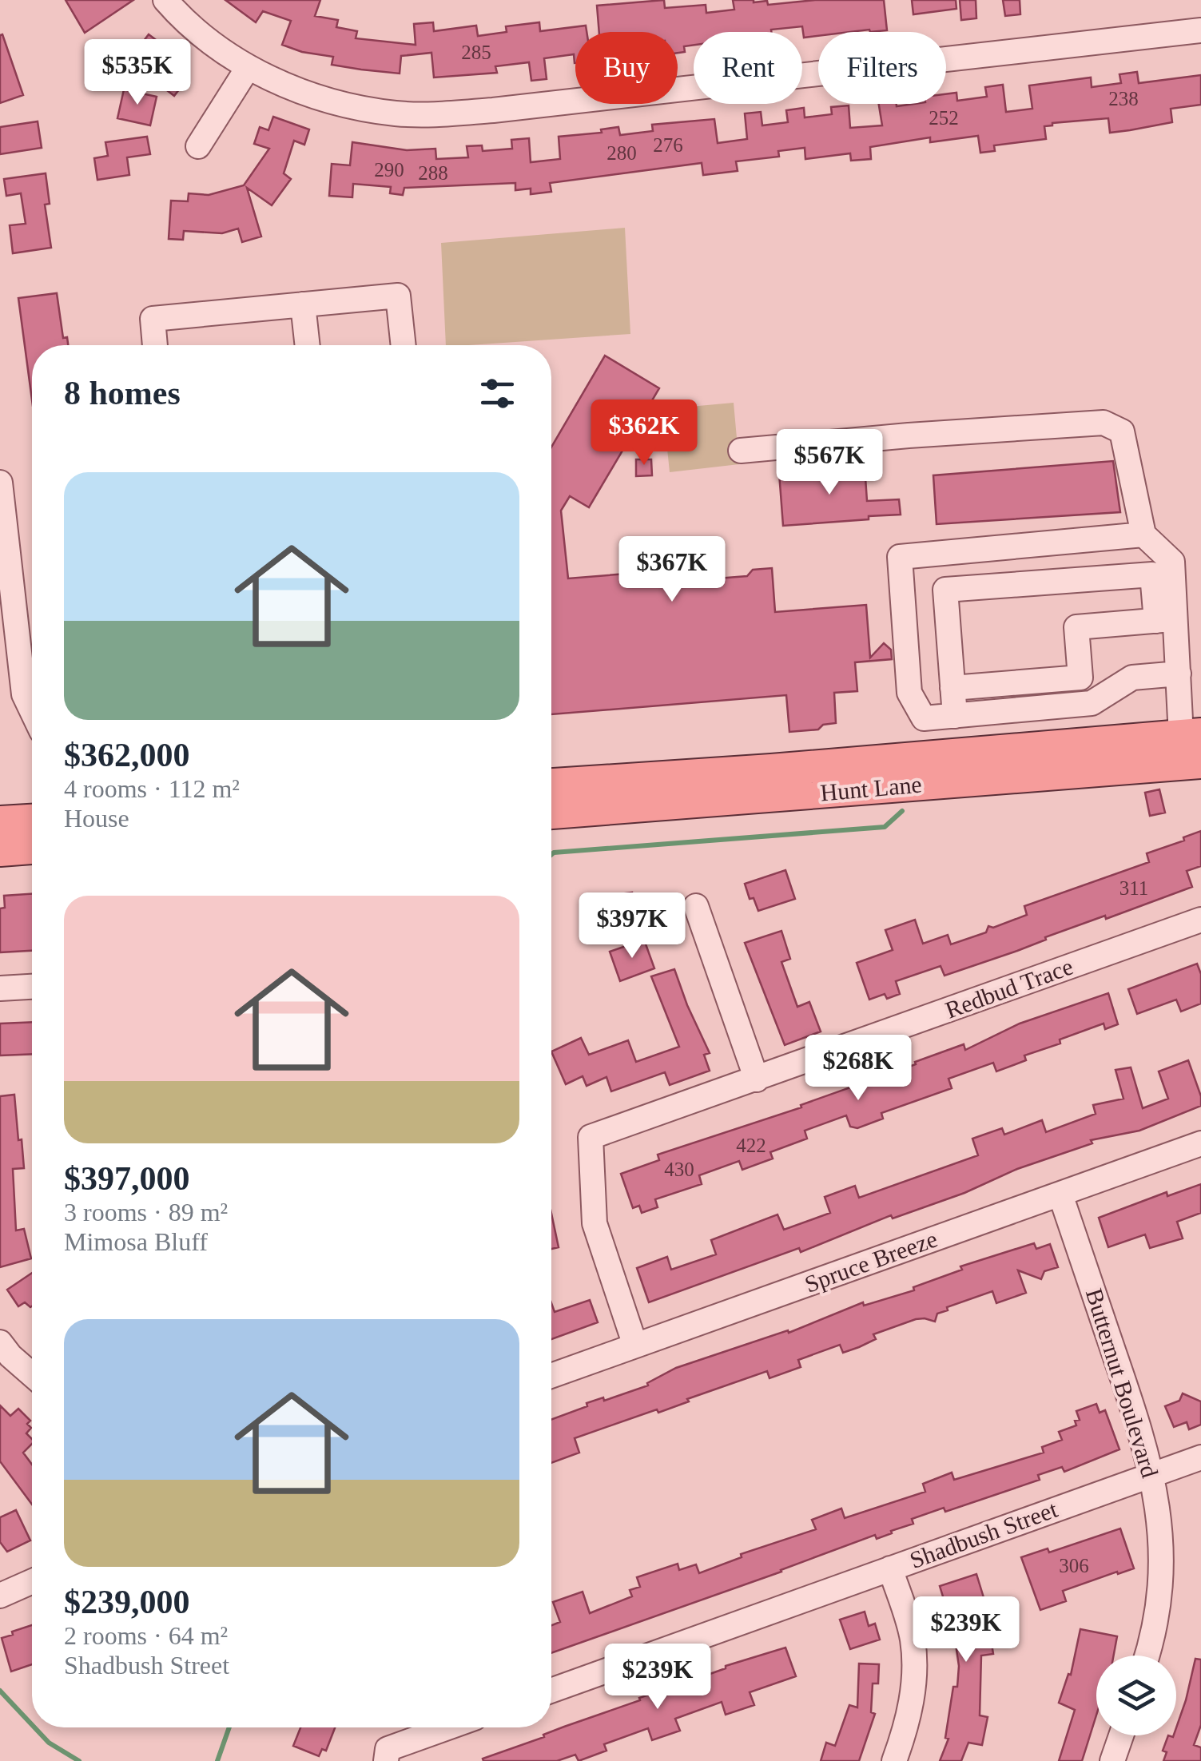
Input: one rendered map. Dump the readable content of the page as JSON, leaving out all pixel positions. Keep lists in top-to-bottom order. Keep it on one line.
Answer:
{"streets":{"main road":["Hunt Lane"],"street":["Redbud Trace","Spruce Breeze","Butternut Boulevard","Shadbush Street"]},"crossings":[["Redbud Trace","Spruce Breeze"],["Spruce Breeze","Butternut Boulevard"],["Butternut Boulevard","Shadbush Street"]],"house_numbers":["285","238","252","276","280","290","288","311","422","430","306"],"page":{"chip":["Buy","Rent","Filters"],"price":["$535K","$362K","$567K","$367K","$397K","$268K","$239K","$239K"],"heading":"8 homes","list":[{"name":"$362,000","note":"4 rooms · 112 m² · House"},{"name":"$397,000","note":"3 rooms · 89 m² · Mimosa Bluff"},{"name":"$239,000","note":"2 rooms · 64 m² · Shadbush Street"}]}}
